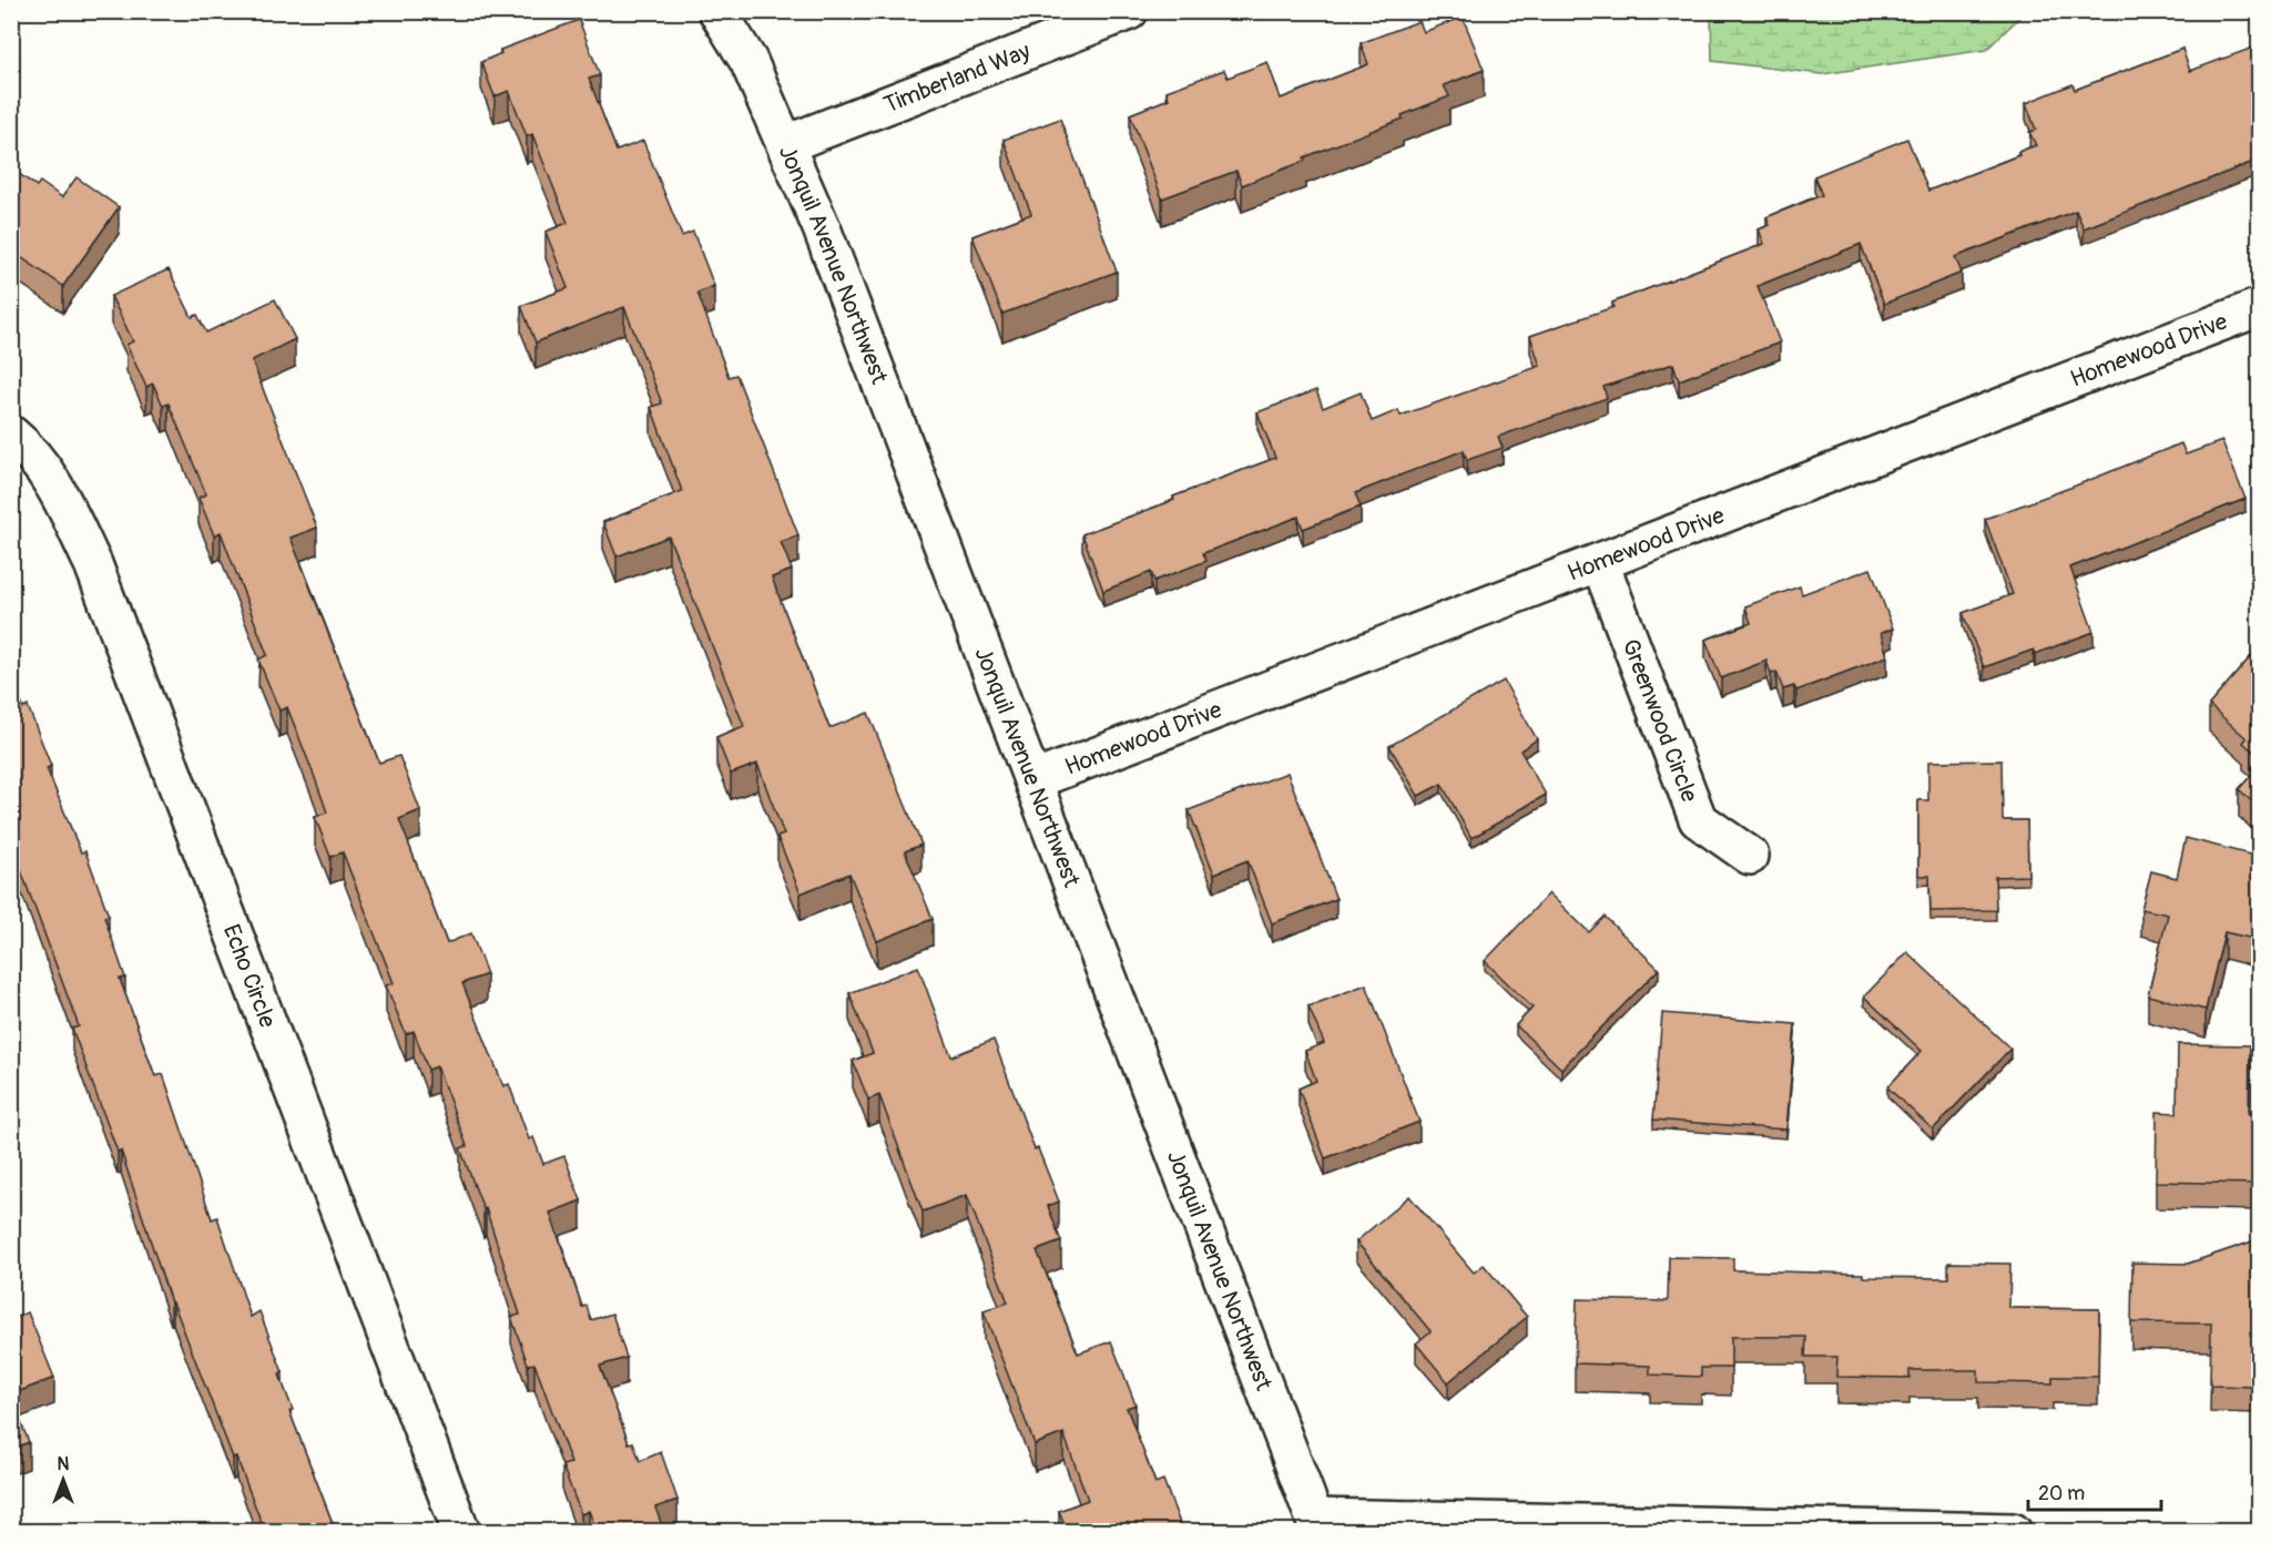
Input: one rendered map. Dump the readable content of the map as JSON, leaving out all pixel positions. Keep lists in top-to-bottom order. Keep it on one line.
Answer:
{"streets":{"street":["Timberland Way","Jonquil Avenue Northwest","Homewood Drive","Greenwood Circle","Echo Circle"]},"crossings":[["Timberland Way","Jonquil Avenue Northwest"],["Jonquil Avenue Northwest","Homewood Drive"],["Homewood Drive","Greenwood Circle"]],"scale_bar":"20 m","north":"top"}
